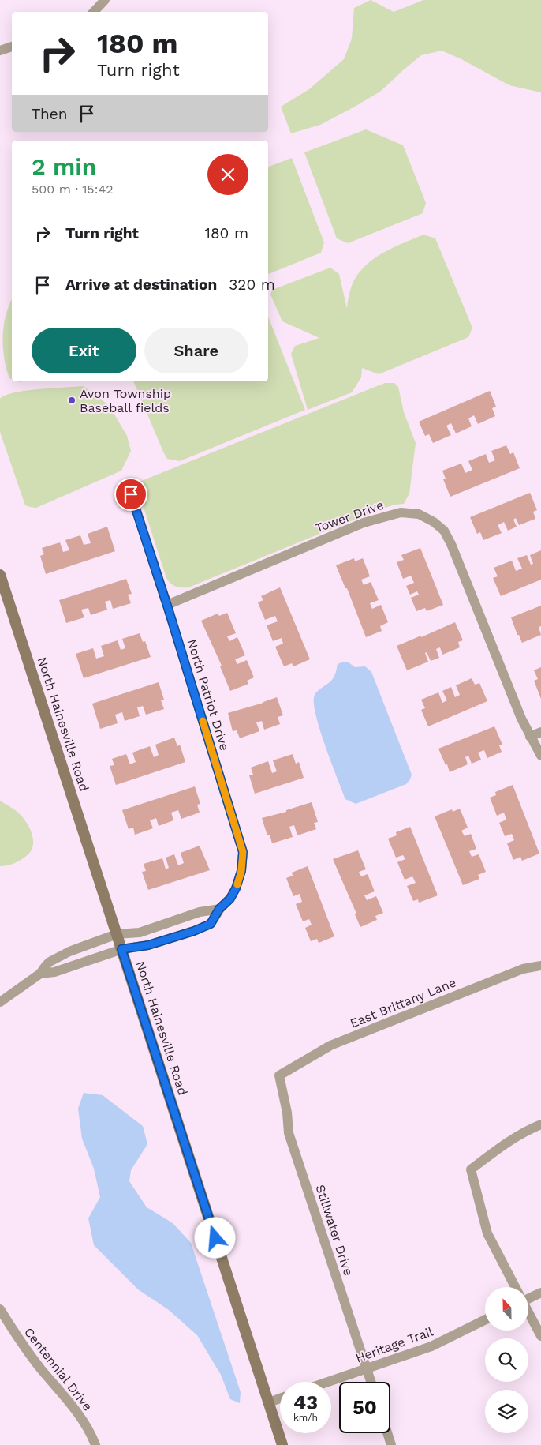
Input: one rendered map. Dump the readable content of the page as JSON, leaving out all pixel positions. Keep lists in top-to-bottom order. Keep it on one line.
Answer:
{"streets":{"main road":["North Hainesville Road"],"street":["Tower Drive","North Patriot Drive","East Brittany Lane","Stillwater Drive","Heritage Trail","Centennial Drive"]},"crossings":[["Tower Drive","North Patriot Drive"],["North Patriot Drive","North Hainesville Road"],["East Brittany Lane","Stillwater Drive"],["Stillwater Drive","Heritage Trail"]],"places":["Avon Township Baseball fields"],"north":"top","page":{"turn":["180 m","Turn right"],"then":"Then","heading":["2 min","500 m · 15:42"],"list":[{"name":"Turn right","value":"180 m"},{"name":"Arrive at destination","value":"320 m"}],"buttons":["Exit","Share"],"speed":"43 km/h","limit":"50"}}
